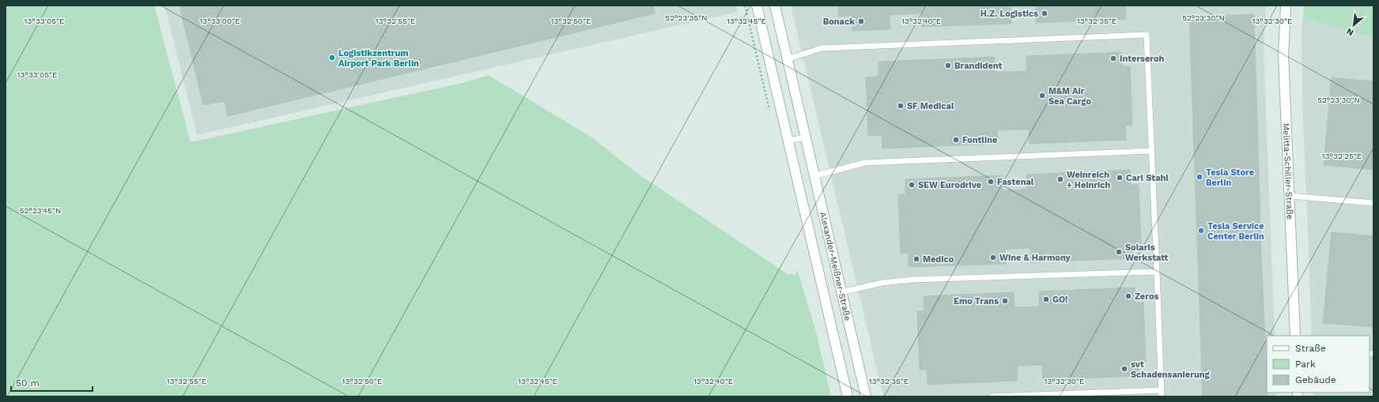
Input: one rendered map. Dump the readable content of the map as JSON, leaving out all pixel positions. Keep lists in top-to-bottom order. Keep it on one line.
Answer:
{"streets":{"street":["Melitta-Schiller-Straße","Alexander-Meißner-Straße"]},"places":["H.Z. Logistics","Bonack","Logistikzentrum Airport Park Berlin","Interseroh","Brandident","M&M Air Sea Cargo","SF Medical","Fontline","Tesla Store Berlin","Carl Stahl","Weinreich + Heinrich","Fastenal","SEW Eurodrive","Tesla Service Center Berlin","Solaris Werkstatt","Wine & Harmony","Medico","Zeros","GO!","Emo Trans","svt Schadensanierung"],"legend":["Straße","Park","Gebäude"],"scale_bar":"50 m","north":"bottom left","coordinates":["52°23'30\"N","52°23'35\"N","13°33'05\"E","13°33'00\"E","13°32'55\"E","13°32'50\"E","13°32'45\"E","13°32'40\"E","13°32'35\"E","13°32'30\"E","13°32'25\"E","52°23'45\"N"]}
